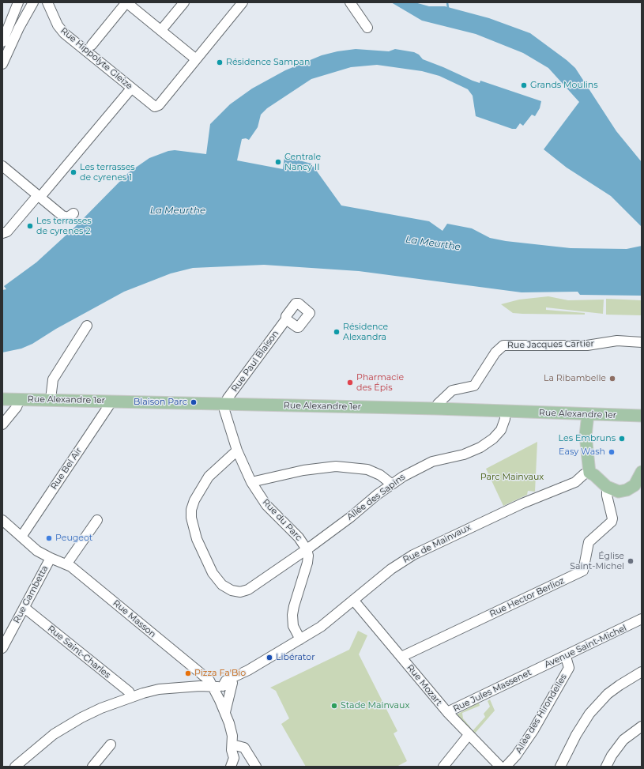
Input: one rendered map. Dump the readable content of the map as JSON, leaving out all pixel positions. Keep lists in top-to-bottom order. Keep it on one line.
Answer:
{"streets":{"main road":["Rue Alexandre 1er"],"street":["Rue Hippolyte Gleize","Rue Jacques Cartier","Rue Paul Blaison","Rue Bel Air","Allée des Sapins","Rue du Parc","Rue de Mainvaux","Rue Gambetta","Rue Hector Berlioz","Rue Masson","Avenue Saint-Michel","Rue Saint-Charles","Rue Mozart","Rue Jules Massenet","Allée des Hirondelles"]},"crossings":[["Rue Jacques Cartier","Rue Alexandre 1er"],["Rue Paul Blaison","Rue Alexandre 1er"],["Rue Paul Blaison","Rue du Parc"],["Rue Alexandre 1er","Rue Bel Air"],["Rue Alexandre 1er","Allée des Sapins"],["Rue Alexandre 1er","Rue du Parc"],["Rue Bel Air","Rue Masson"],["Allée des Sapins","Rue du Parc"],["Rue du Parc","Rue de Mainvaux"],["Rue de Mainvaux","Rue Masson"],["Rue de Mainvaux","Rue Saint-Charles"],["Rue de Mainvaux","Rue Mozart"],["Rue Gambetta","Rue Masson"],["Rue Gambetta","Rue Saint-Charles"],["Rue Hector Berlioz","Rue Mozart"],["Avenue Saint-Michel","Rue Jules Massenet"],["Avenue Saint-Michel","Allée des Hirondelles"],["Rue Mozart","Rue Jules Massenet"]],"water":["La Meurthe"],"parks":["Parc Mainvaux"],"places":["Résidence Sampan","Grands Moulins","Centrale Nancy II","Les terrasses de cyrenes 1","Les terrasses de cyrenes 2","Résidence Alexandra","La Ribambelle","Pharmacie des Épis","Blaison Parc","Les Embruns","Easy Wash","Peugeot","Église Saint-Michel","Libérator","Pizza Fa'Bio","Stade Mainvaux"]}
